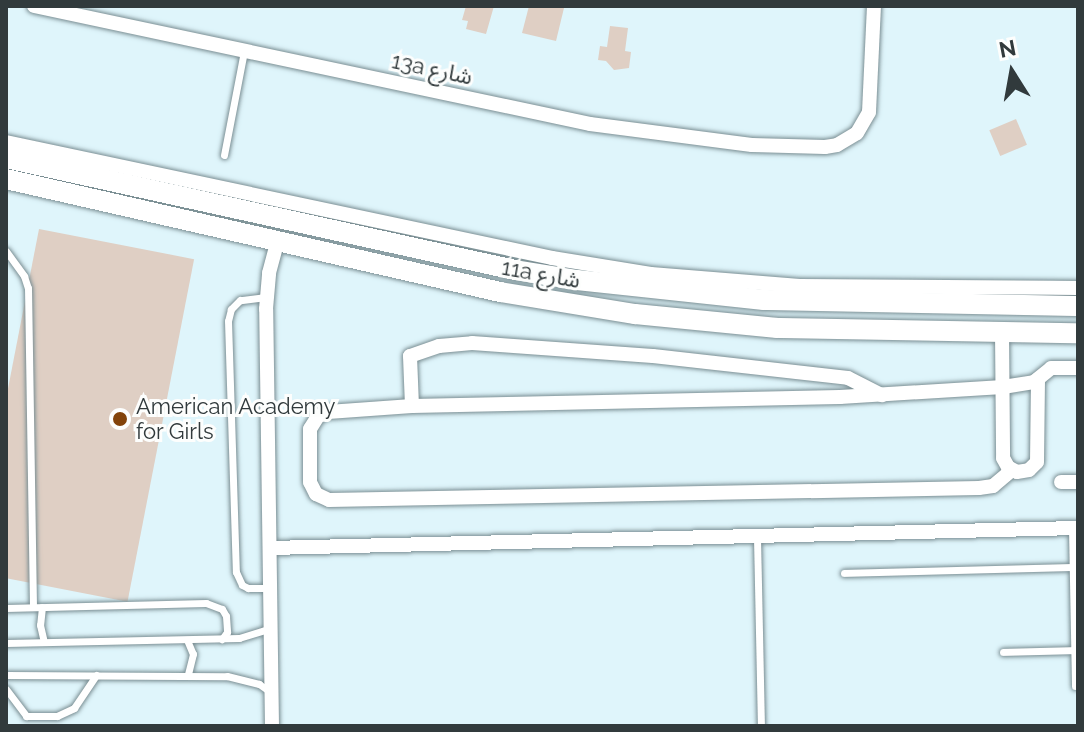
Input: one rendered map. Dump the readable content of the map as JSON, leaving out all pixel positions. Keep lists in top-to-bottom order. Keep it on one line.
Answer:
{"streets":{"street":["13a شارع","11a شارع"]},"places":["American Academy for Girls"],"north":"top"}
